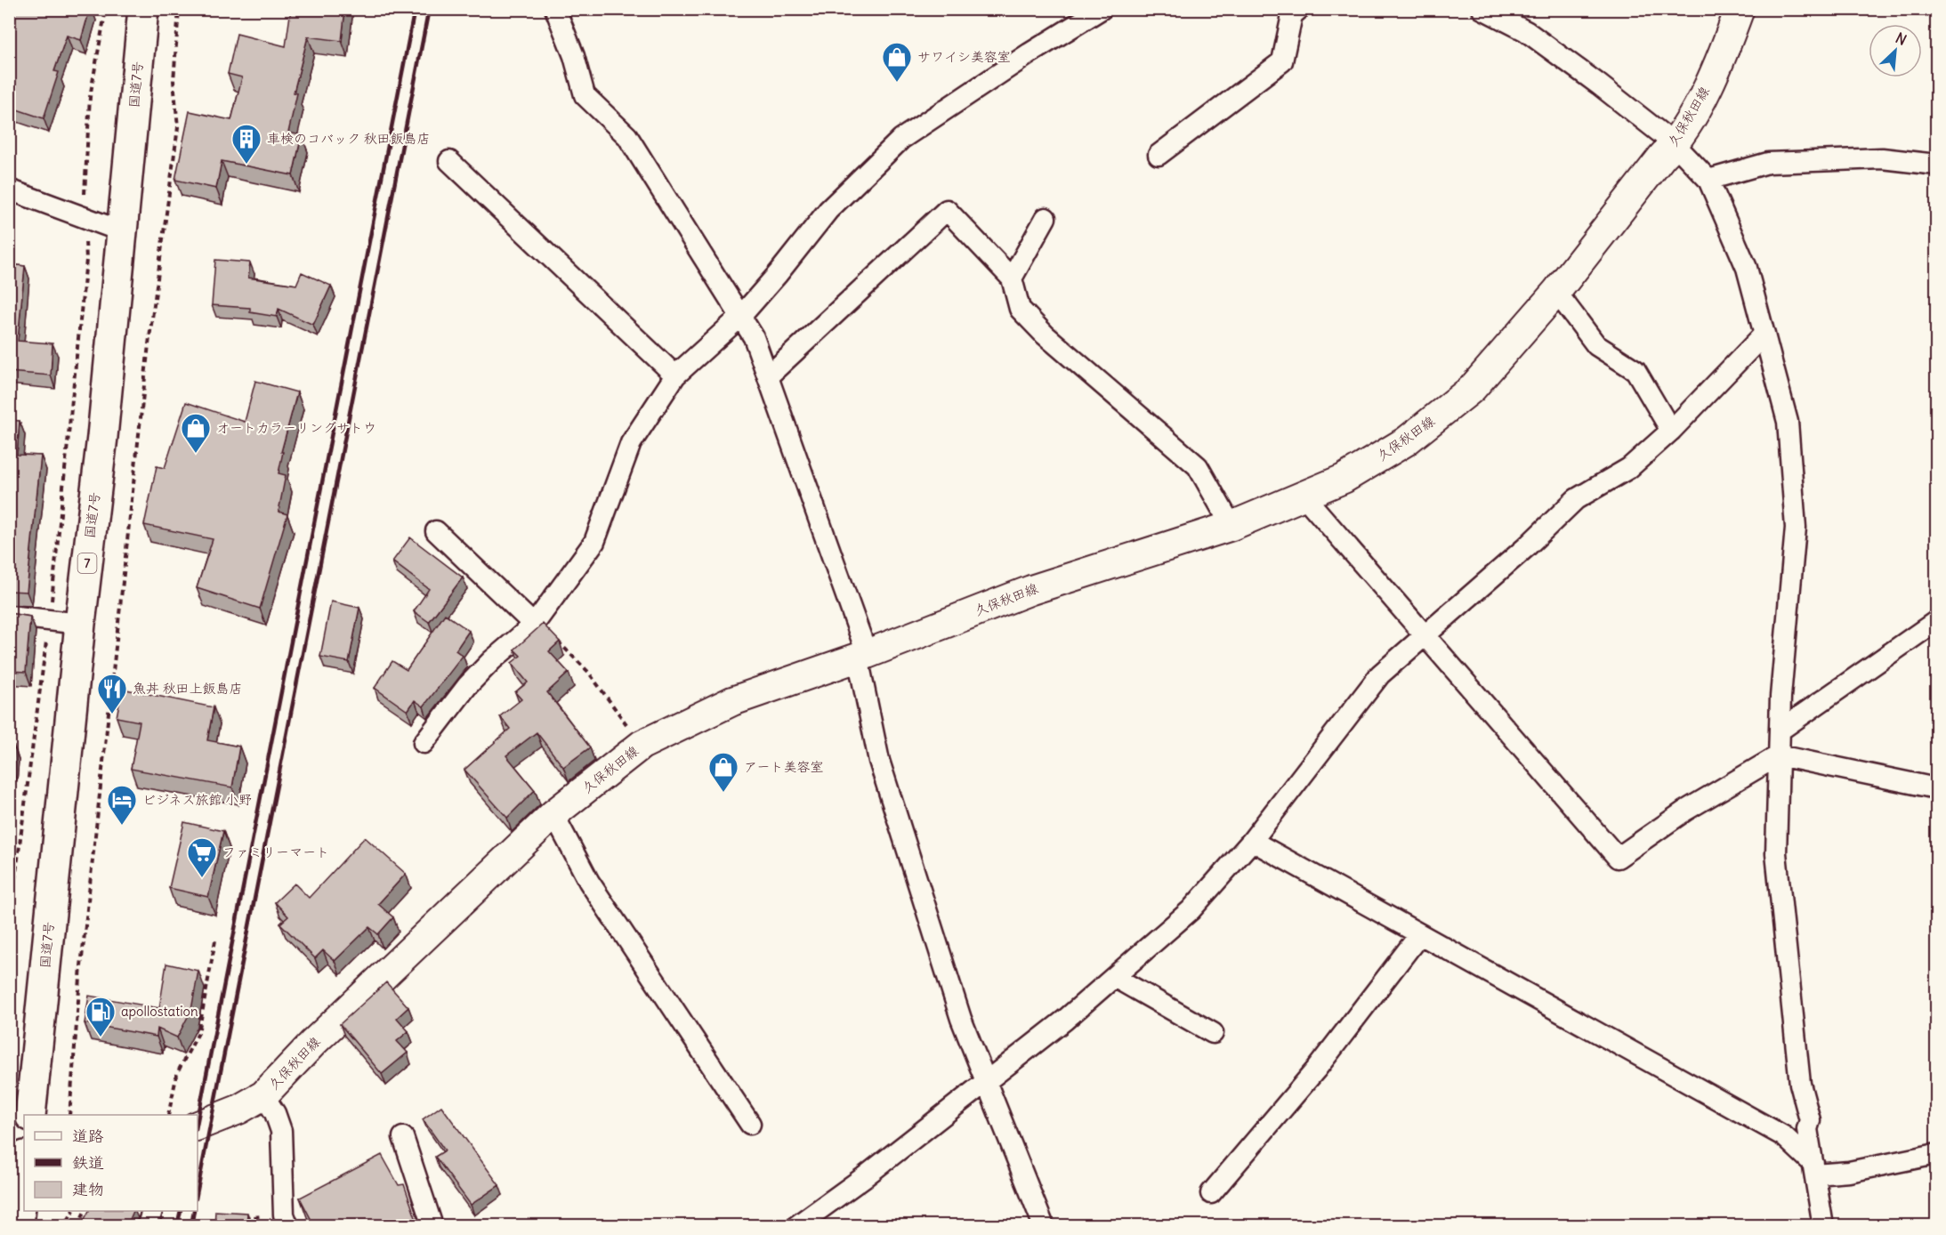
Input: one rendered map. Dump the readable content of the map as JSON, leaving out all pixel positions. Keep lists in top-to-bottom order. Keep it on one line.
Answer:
{"streets":{"highway":["国道7号","7"],"main road":["久保秋田線"]},"places":{"shop":["サワイシ美容室","オートカラーリングサトウ","アート美容室"],"building":["車検のコバック 秋田飯島店"],"restaurant":["魚丼 秋田上飯島店"],"hotel":["ビジネス旅館 小野"],"supermarket":["ファミリーマート"],"fuel station":["apollostation"]},"legend":["道路","鉄道","建物"],"north":"top right"}
